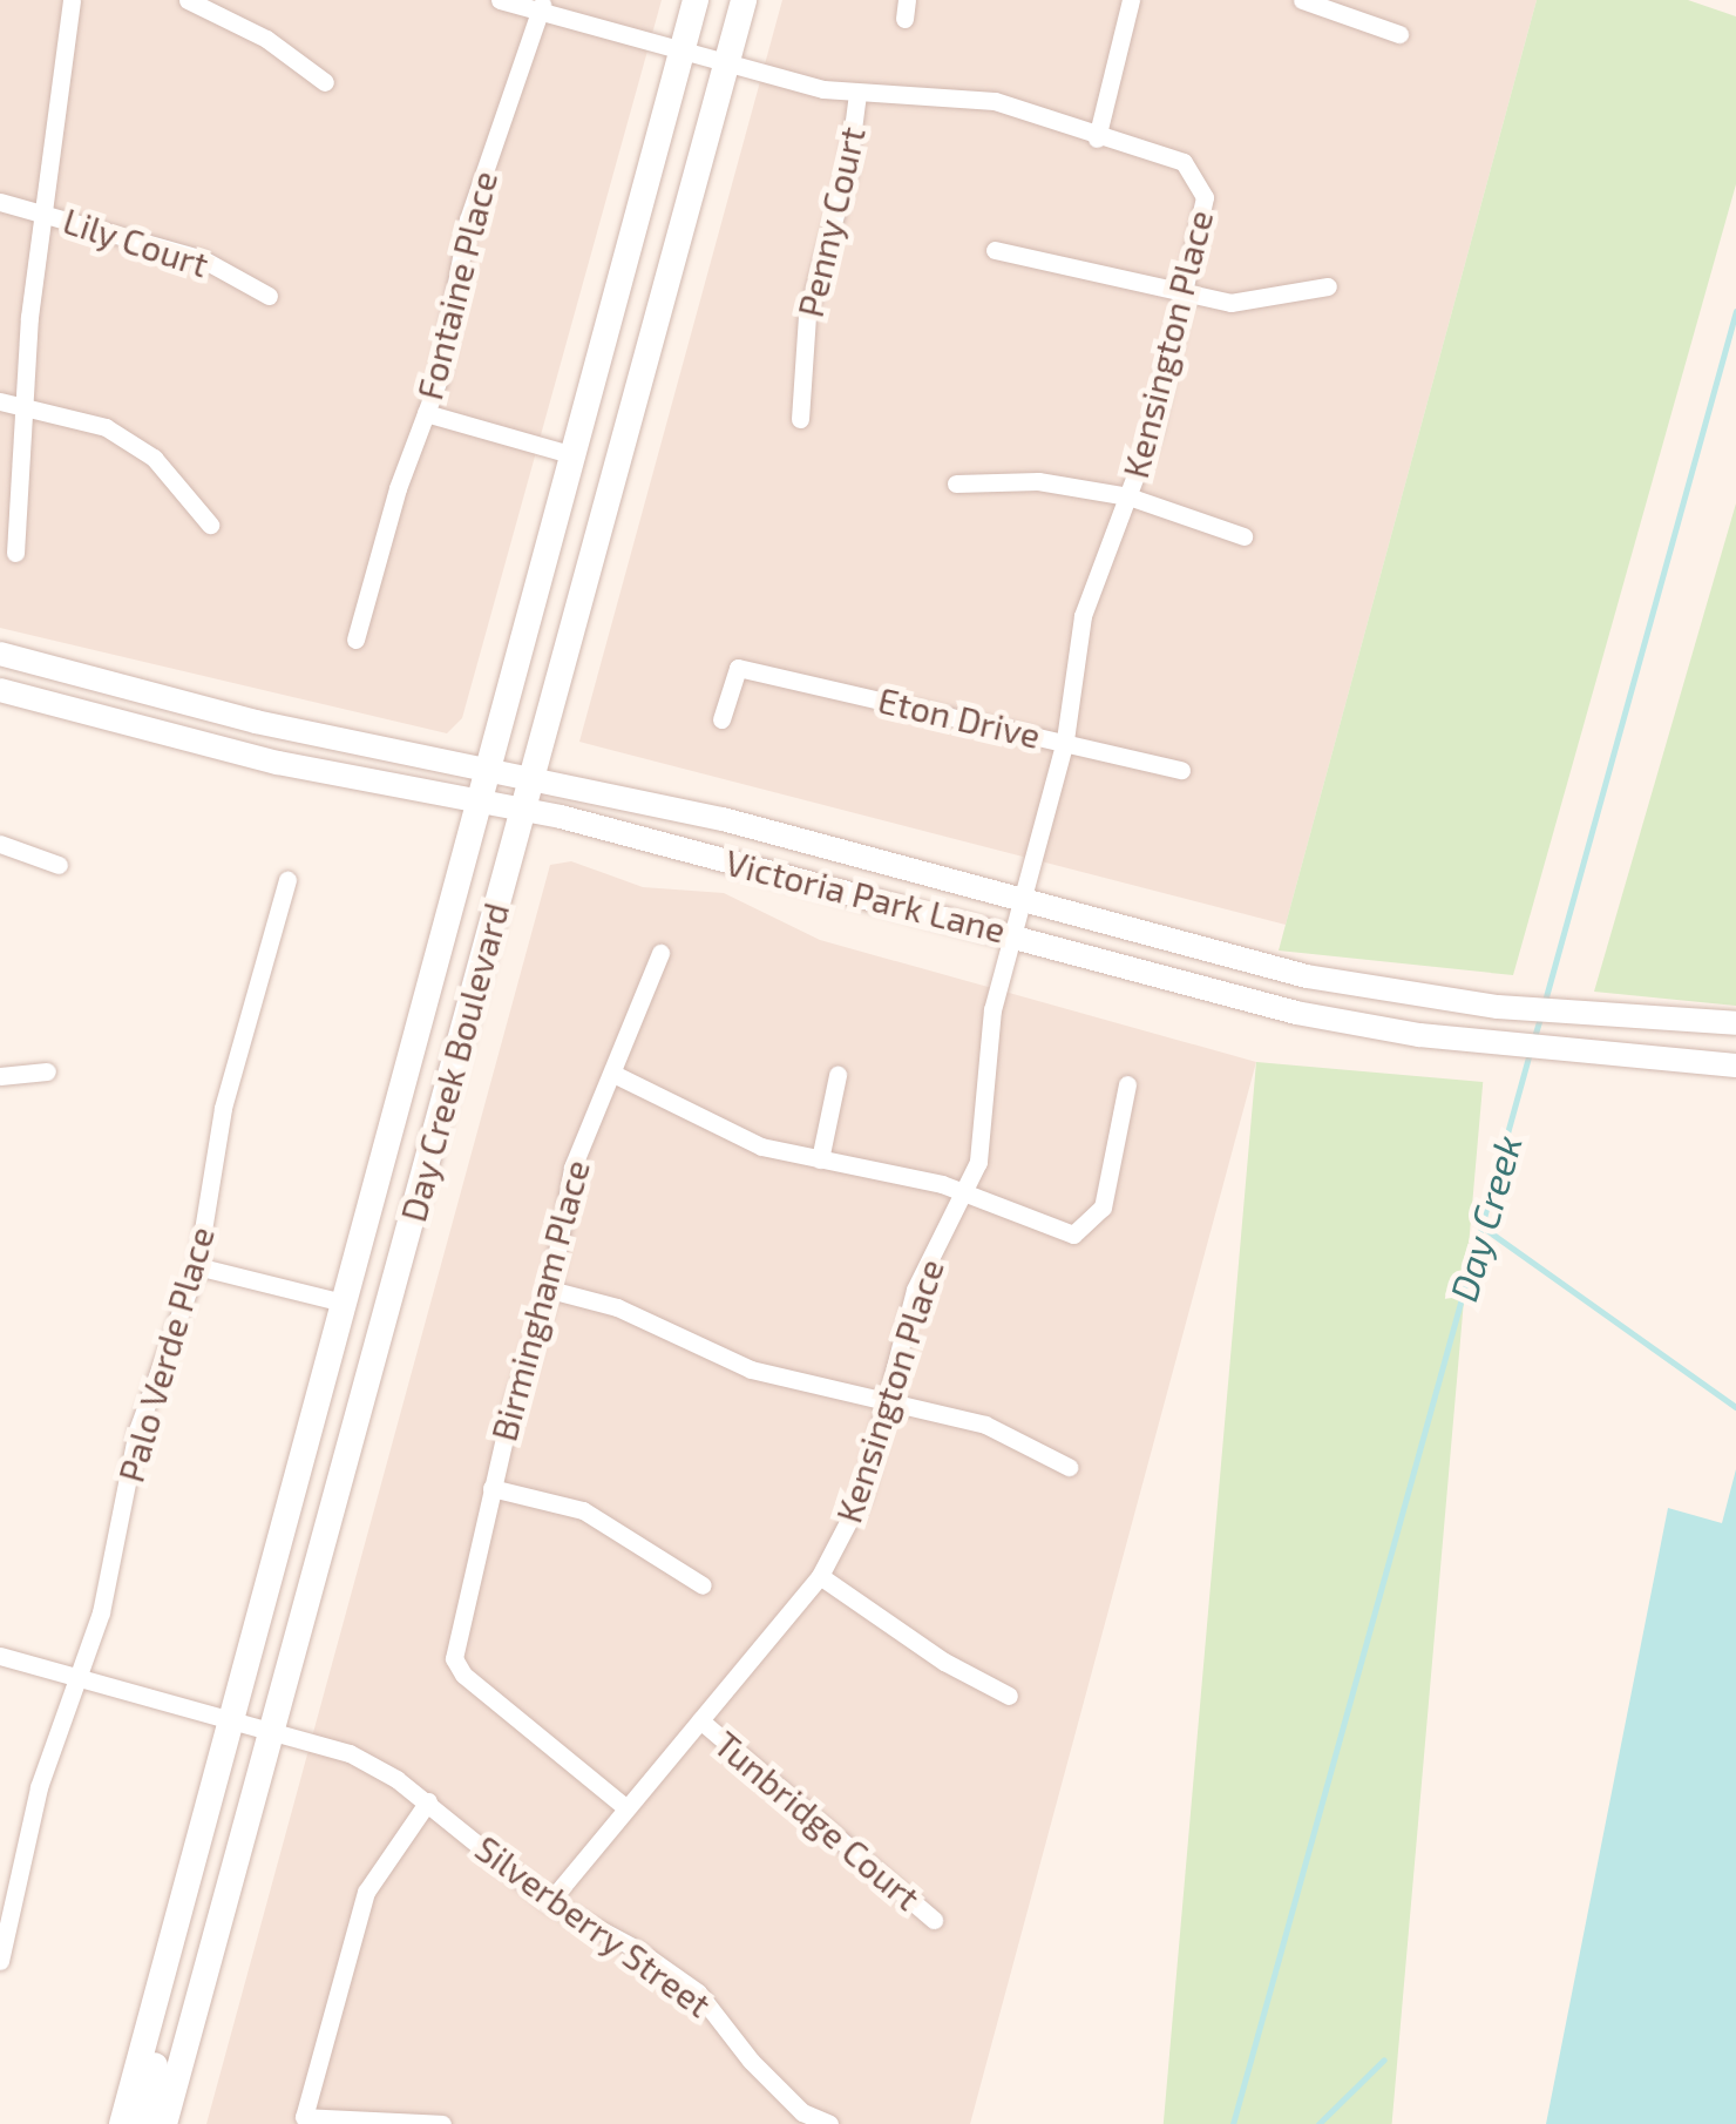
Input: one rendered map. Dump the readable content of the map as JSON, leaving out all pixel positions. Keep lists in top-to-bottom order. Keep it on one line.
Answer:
{"streets":{"main road":["Day Creek Boulevard"],"street":["Penny Court","Lily Court","Fontaine Place","Kensington Place","Eton Drive","Victoria Park Lane","Birmingham Place","Palo Verde Place","Tunbridge Court","Silverberry Street"]},"crossings":[["Kensington Place","Eton Drive"],["Kensington Place","Victoria Park Lane"],["Kensington Place","Birmingham Place"],["Kensington Place","Tunbridge Court"],["Kensington Place","Silverberry Street"],["Victoria Park Lane","Day Creek Boulevard"],["Day Creek Boulevard","Silverberry Street"],["Palo Verde Place","Silverberry Street"]],"water":["Day Creek"]}
